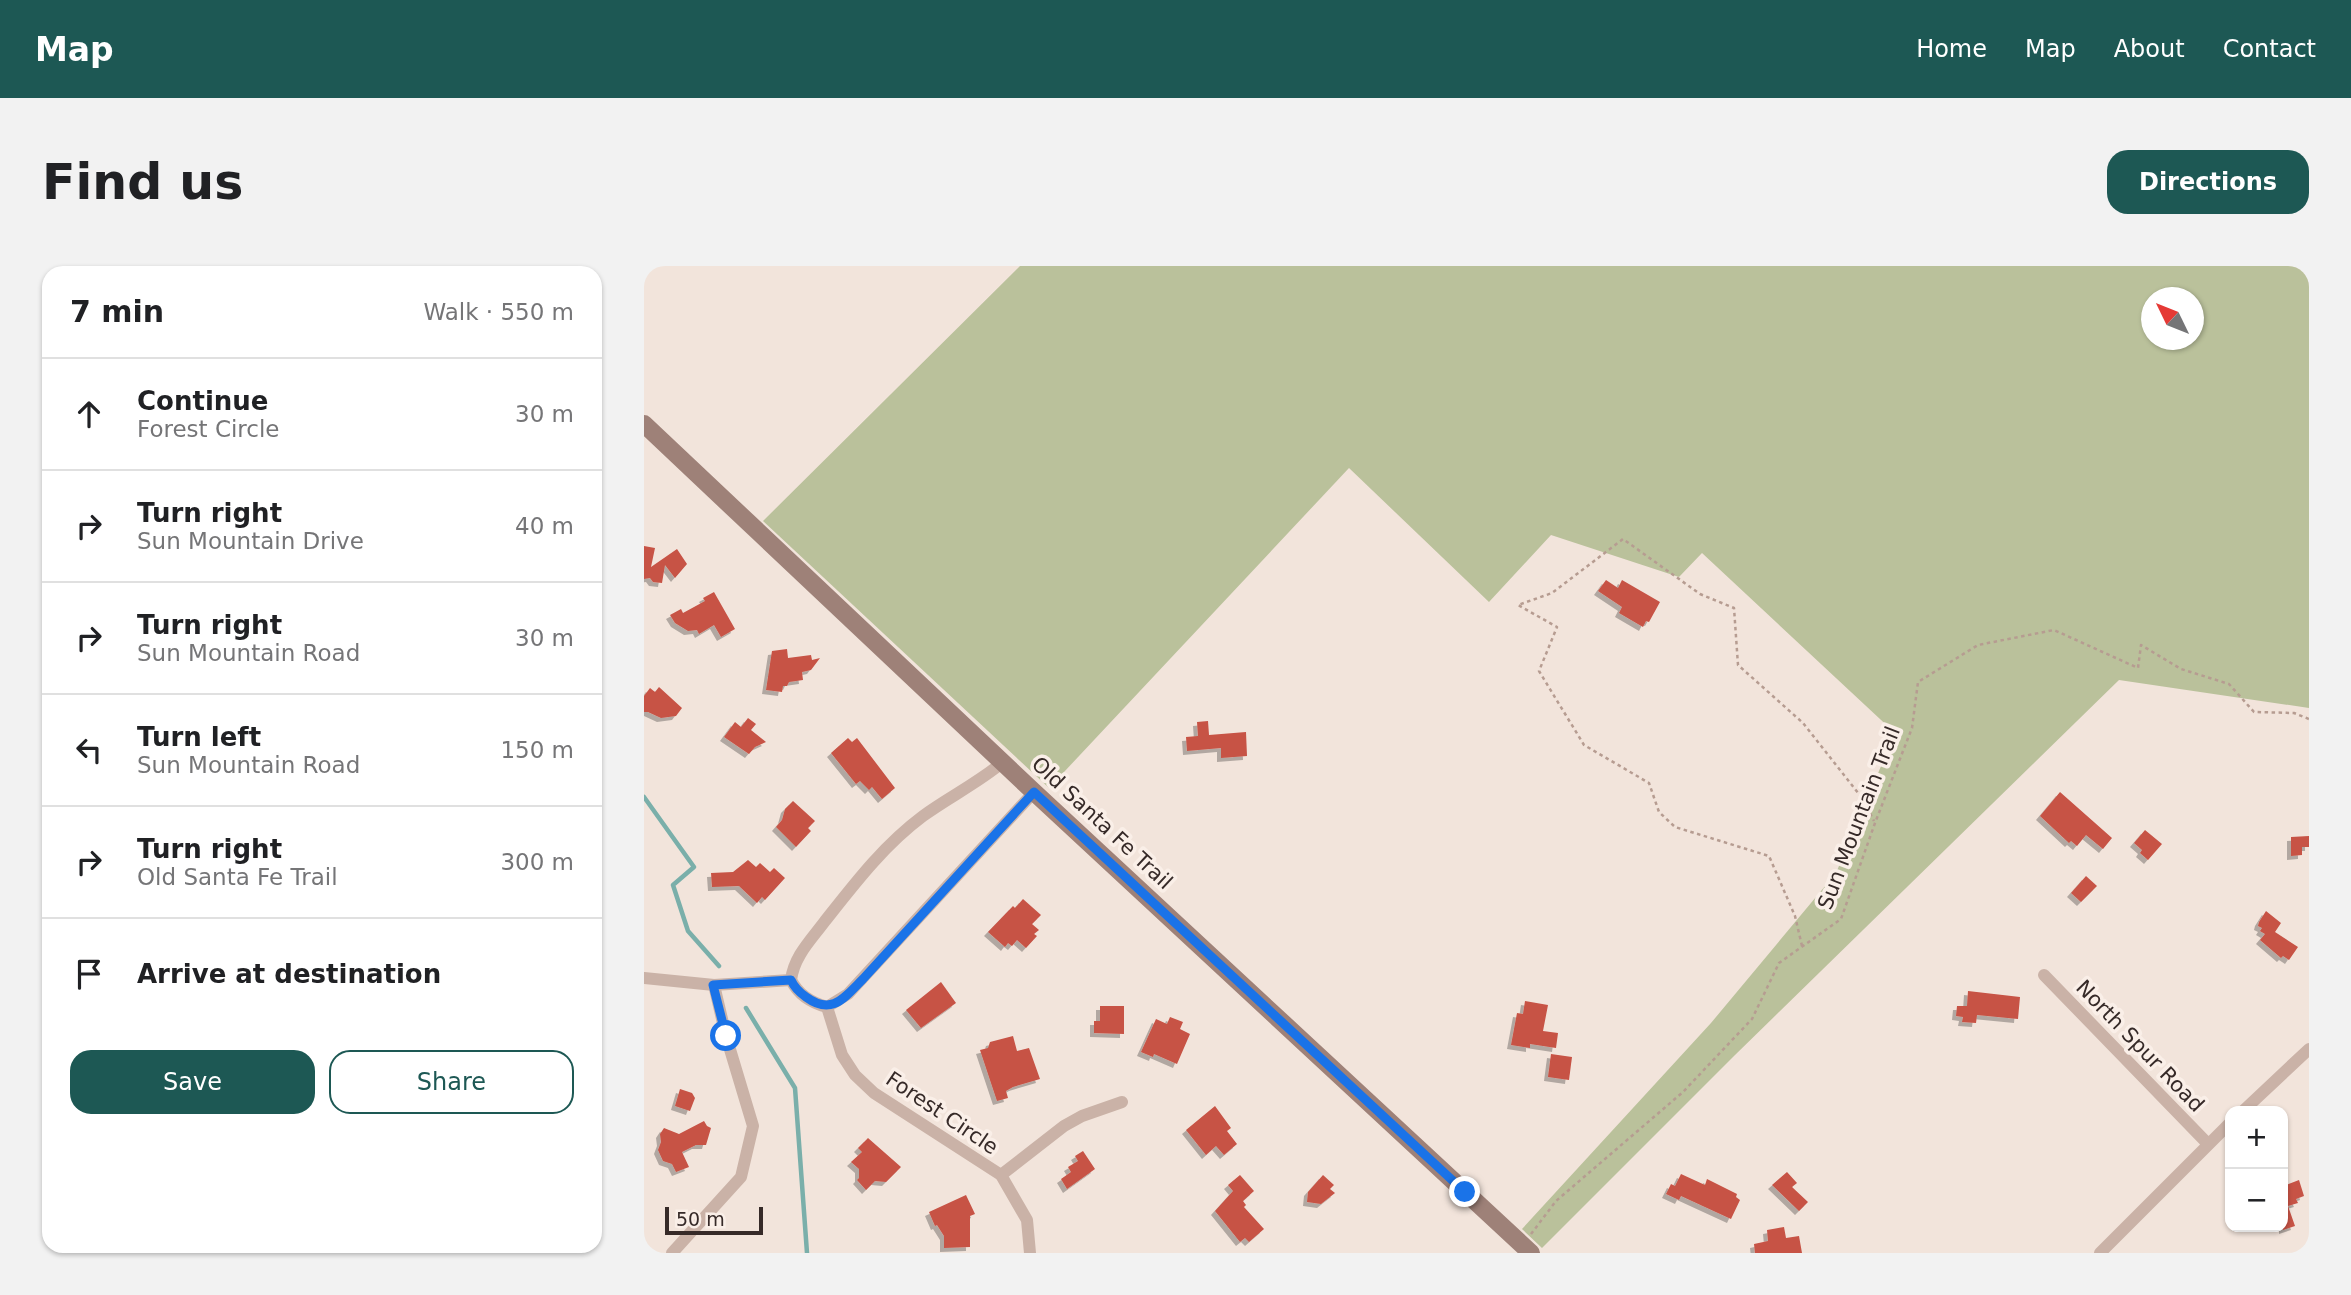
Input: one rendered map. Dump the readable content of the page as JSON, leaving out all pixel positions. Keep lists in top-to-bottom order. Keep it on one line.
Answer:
{"streets":{"street":["Old Santa Fe Trail","North Spur Road","Forest Circle"],"path":["Sun Mountain Trail"]},"crossings":[["Sun Mountain Trail","Old Santa Fe Trail"]],"scale_bar":"50 m","north":"top left","page":{"header":"Map","nav":["Home","Map","About","Contact"],"buttons":["Directions",["Save","Share"]],"title":"Find us","heading":["7 min","Walk · 550 m"],"list":[["Continue","Forest Circle","30 m"],["Turn right","Sun Mountain Drive","40 m"],["Turn right","Sun Mountain Road","30 m"],["Turn left","Sun Mountain Road","150 m"],["Turn right","Old Santa Fe Trail","300 m"],"Arrive at destination"],"map_buttons":["+","−"],"scale":"50 m"}}
